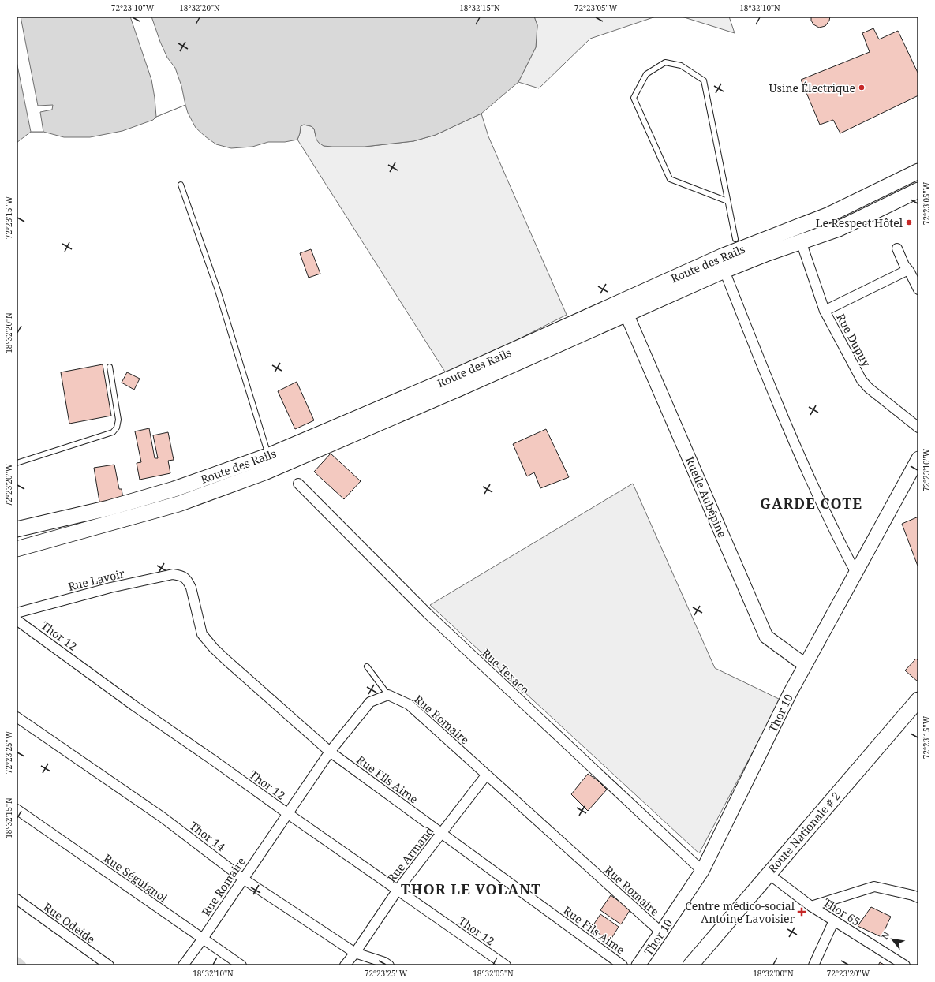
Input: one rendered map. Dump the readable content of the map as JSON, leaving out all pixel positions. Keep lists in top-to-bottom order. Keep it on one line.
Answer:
{"streets":{"main road":["Route des Rails","Route Nationale # 2"],"street":["Rue Dupuy","Ruelle Aubépine","Rue Lavoir","Thor 12","Rue Texaco","Thor 10","Rue Romaire","Rue Fils Aime","Thor 14","Rue Armand","Rue Séguignol","Thor 65","Rue Odeide"]},"crossings":[["Route des Rails","Rue Dupuy"],["Route des Rails","Ruelle Aubépine"],["Ruelle Aubépine","Thor 10"],["Rue Lavoir","Rue Fils Aime"],["Thor 12","Rue Romaire"],["Thor 12","Rue Armand"],["Rue Texaco","Thor 10"],["Thor 10","Rue Romaire"],["Rue Romaire","Rue Fils Aime"],["Rue Romaire","Thor 14"],["Rue Romaire","Rue Armand"],["Rue Romaire","Rue Séguignol"],["Rue Fils Aime","Rue Armand"],["Route Nationale # 2","Thor 65"],["Thor 14","Rue Armand"]],"districts":["GARDE COTE","THOR LE VOLANT"],"places":{"other":["Usine Électrique","Le Respect Hôtel"],"health":["Centre médico-social Antoine Lavoisier"]},"north":"top left","coordinates":["72°23'10\"W","18°32'20\"N","18°32'15\"N","72°23'05\"W","18°32'10\"N","72°23'15\"W","72°23'20\"W","72°23'25\"W","18°32'05\"N","18°32'00\"N"]}
